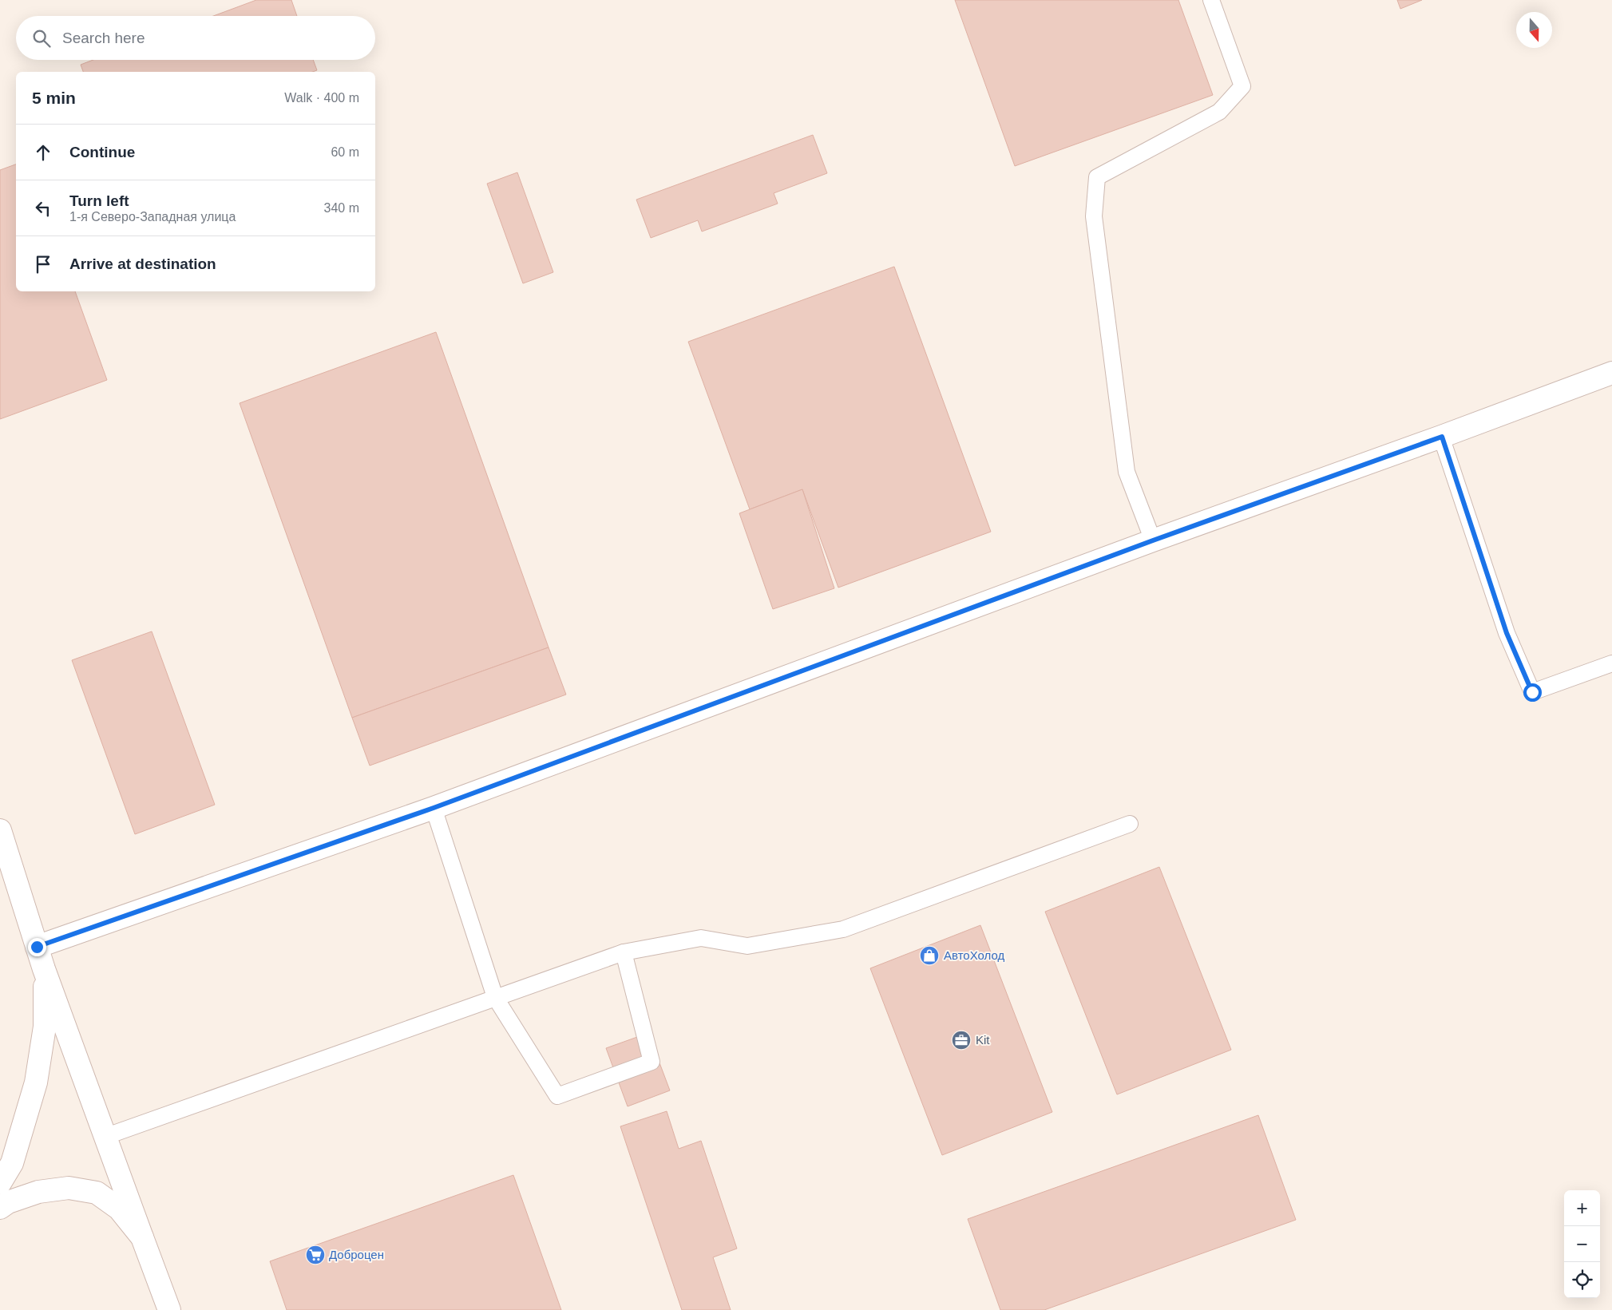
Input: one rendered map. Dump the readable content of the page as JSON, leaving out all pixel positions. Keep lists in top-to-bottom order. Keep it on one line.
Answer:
{"places":{"shop":["АвтоХолод"],"office":["Kit"],"supermarket":["Доброцен"]},"north":"bottom","page":{"search":"Search here","heading":["5 min","Walk · 400 m"],"list":[["Continue","60 m"],["Turn left","1-я Северо-Западная улица","340 m"],"Arrive at destination"],"map_buttons":["+","−"]}}
